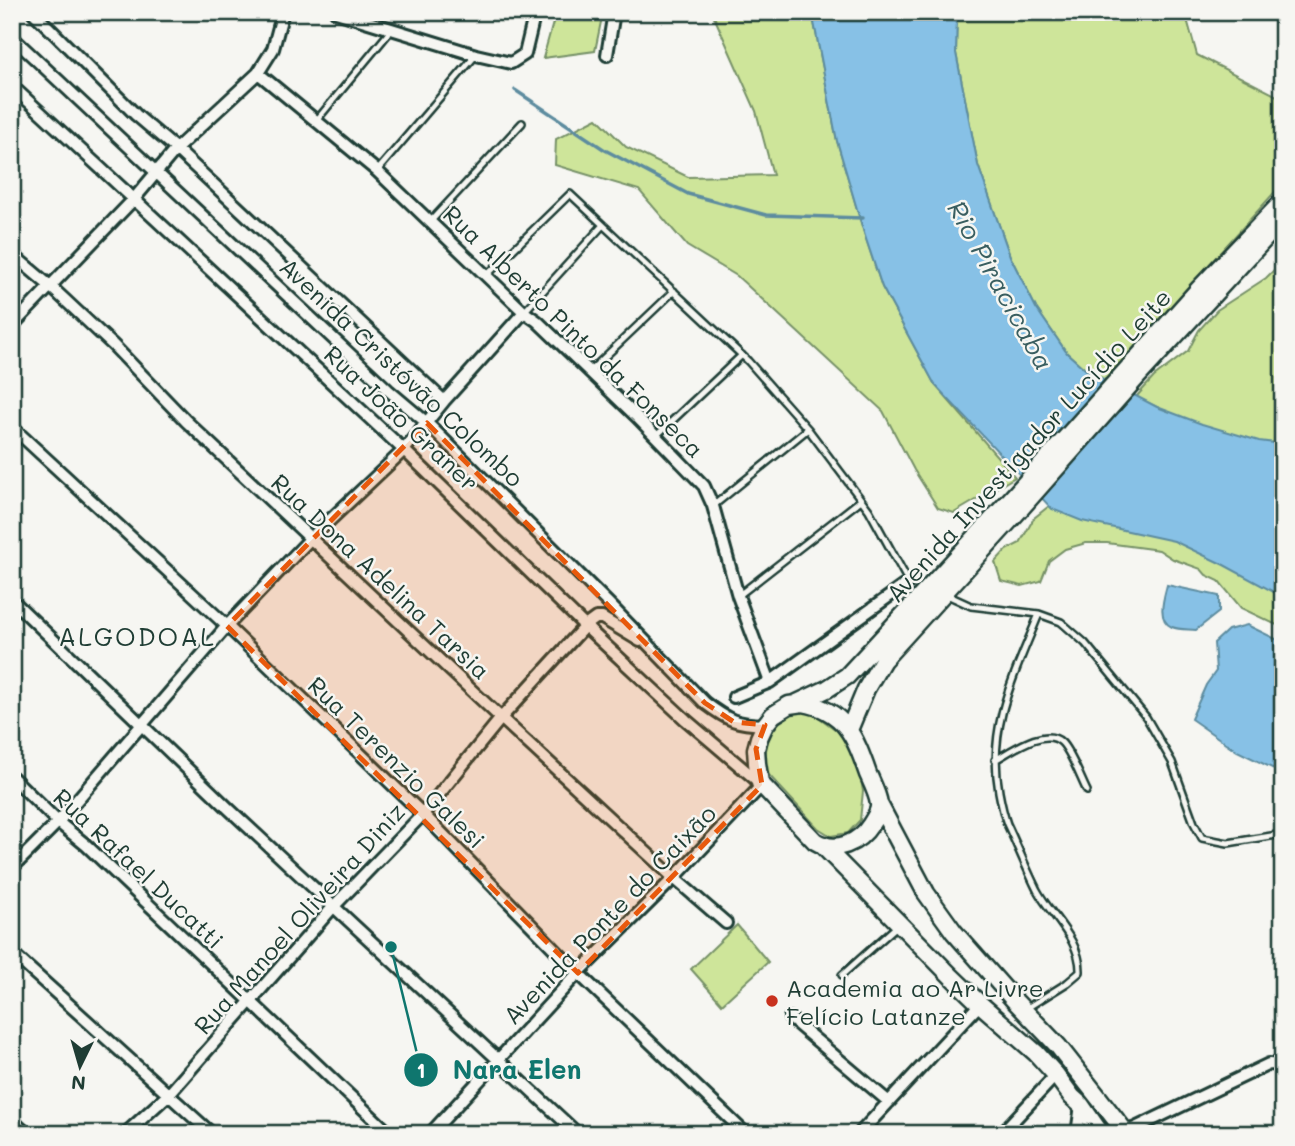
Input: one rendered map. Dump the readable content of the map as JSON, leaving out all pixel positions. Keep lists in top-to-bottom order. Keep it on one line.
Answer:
{"streets":{"main road":["Avenida Investigador Lucídio Leite"],"street":["Rua Alberto Pinto da Fonseca","Avenida Cristóvão Colombo","Rua João Graner","Rua Dona Adelina Tarsia","Rua Terenzio Galesi","Rua Rafael Ducatti","Avenida Ponte do Caixão","Rua Manoel Oliveira Diniz"]},"crossings":[["Avenida Cristóvão Colombo","Rua João Graner"],["Avenida Cristóvão Colombo","Avenida Investigador Lucídio Leite"],["Avenida Cristóvão Colombo","Avenida Ponte do Caixão"],["Rua João Graner","Avenida Investigador Lucídio Leite"],["Rua João Graner","Avenida Ponte do Caixão"],["Rua João Graner","Rua Manoel Oliveira Diniz"],["Avenida Investigador Lucídio Leite","Avenida Ponte do Caixão"],["Rua Dona Adelina Tarsia","Avenida Ponte do Caixão"],["Rua Dona Adelina Tarsia","Rua Manoel Oliveira Diniz"],["Rua Terenzio Galesi","Avenida Ponte do Caixão"],["Rua Terenzio Galesi","Rua Manoel Oliveira Diniz"],["Rua Rafael Ducatti","Rua Manoel Oliveira Diniz"]],"districts":["ALGODOAL"],"water":["Rio Piracicaba"],"places":["Nara Elen","Academia ao Ar Livre Felício Latanze"],"north":"bottom"}
